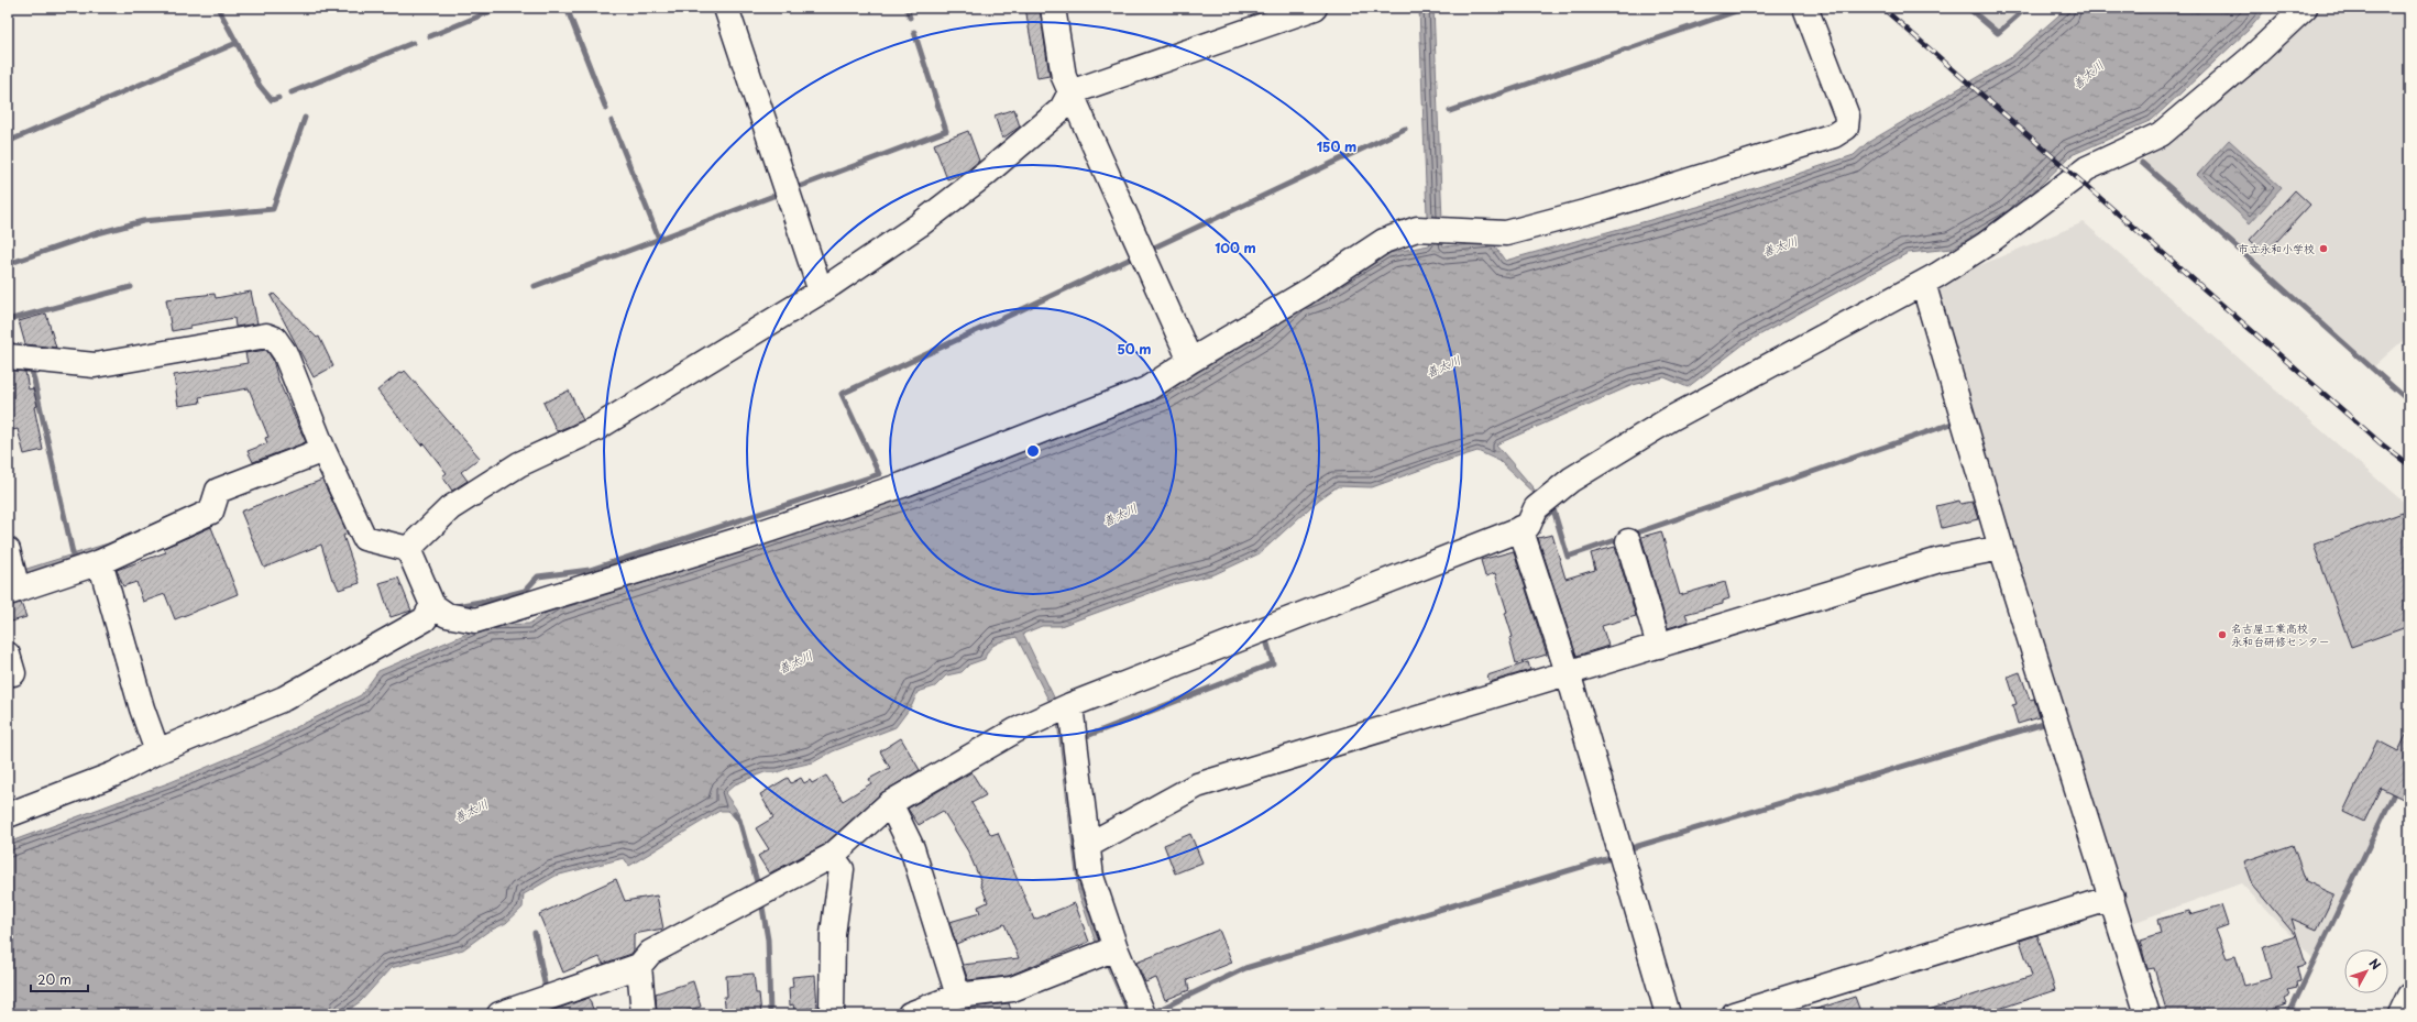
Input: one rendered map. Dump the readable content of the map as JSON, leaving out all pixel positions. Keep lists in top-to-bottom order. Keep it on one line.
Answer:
{"water":["善太川"],"places":["市立永和小学校","名古屋工業高校 永和台研修センター"],"scale_bar":"20 m","north":"top right","rings":["150 m","100 m","50 m"]}
